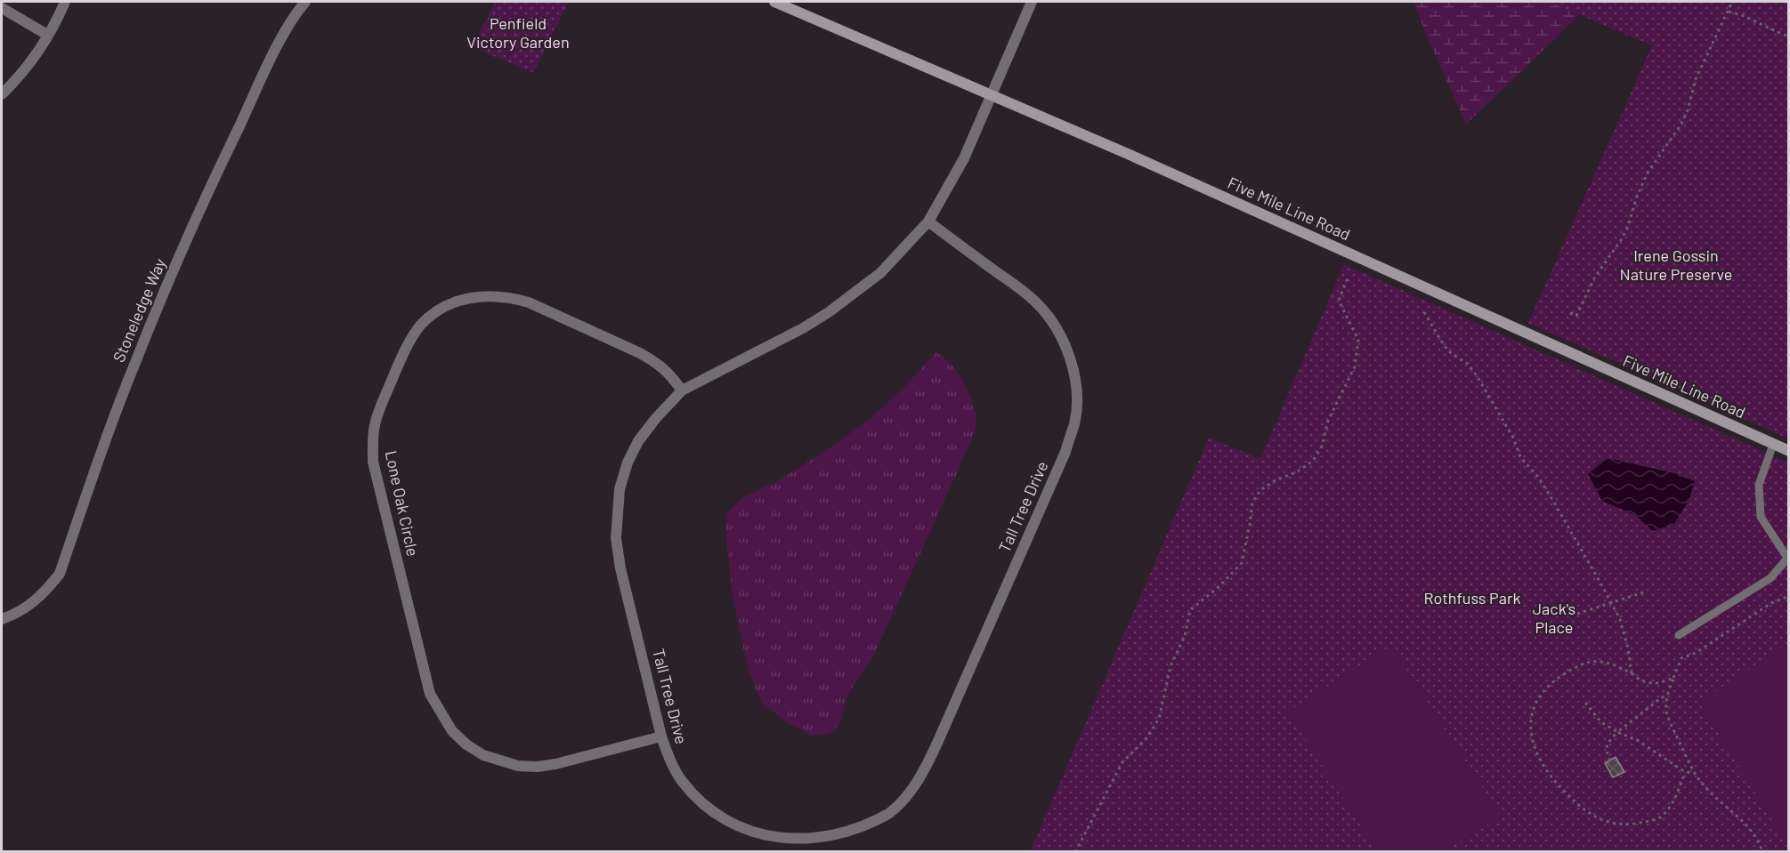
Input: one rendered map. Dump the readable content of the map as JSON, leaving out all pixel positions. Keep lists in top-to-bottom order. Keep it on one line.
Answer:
{"streets":{"main road":["Five Mile Line Road"],"street":["Stoneledge Way","Lone Oak Circle","Tall Tree Drive"]},"crossings":[["Five Mile Line Road","Tall Tree Drive"],["Lone Oak Circle","Tall Tree Drive"]],"parks":["Penfield Victory Garden","Irene Gossin Nature Preserve","Rothfuss Park","Jack's Place"]}
